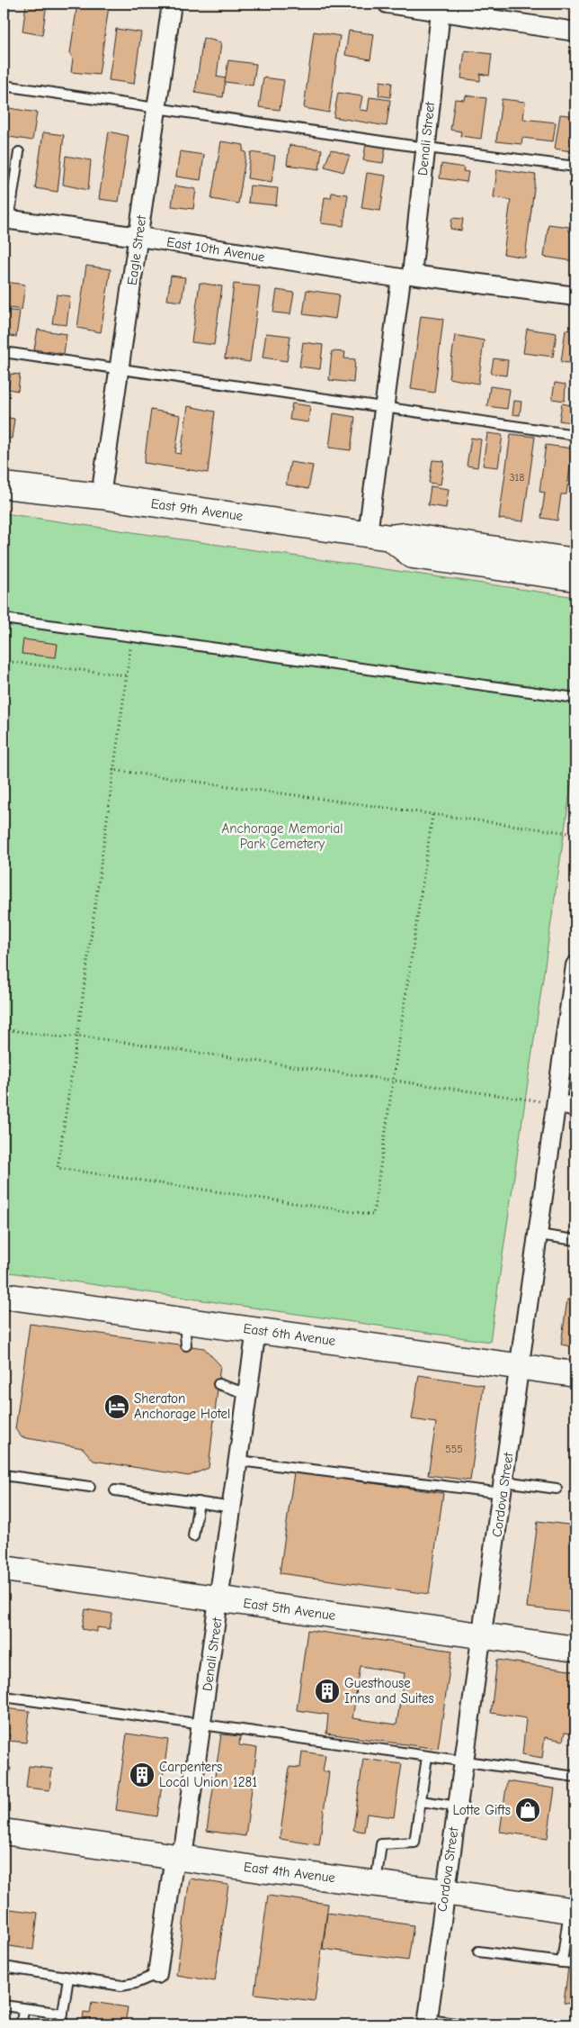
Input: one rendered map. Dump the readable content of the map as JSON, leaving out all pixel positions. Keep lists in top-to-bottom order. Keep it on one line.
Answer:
{"streets":{"main road":["East 9th Avenue","East 6th Avenue","East 5th Avenue","East 4th Avenue"],"street":["Denali Street","East 10th Avenue","Eagle Street","Cordova Street"]},"crossings":[["Denali Street","East 10th Avenue"],["Denali Street","East 9th Avenue"],["Denali Street","East 6th Avenue"],["Denali Street","East 5th Avenue"],["Denali Street","East 4th Avenue"],["East 10th Avenue","Eagle Street"],["Eagle Street","East 9th Avenue"],["East 6th Avenue","Cordova Street"],["Cordova Street","East 5th Avenue"],["Cordova Street","East 4th Avenue"]],"parks":["Anchorage Memorial Park Cemetery"],"places":{"hotel":["Sheraton Anchorage Hotel"],"building":["Guesthouse Inns and Suites","Carpenters Local Union 1281"],"shop":["Lotte Gifts"]},"house_numbers":["318","555"]}
